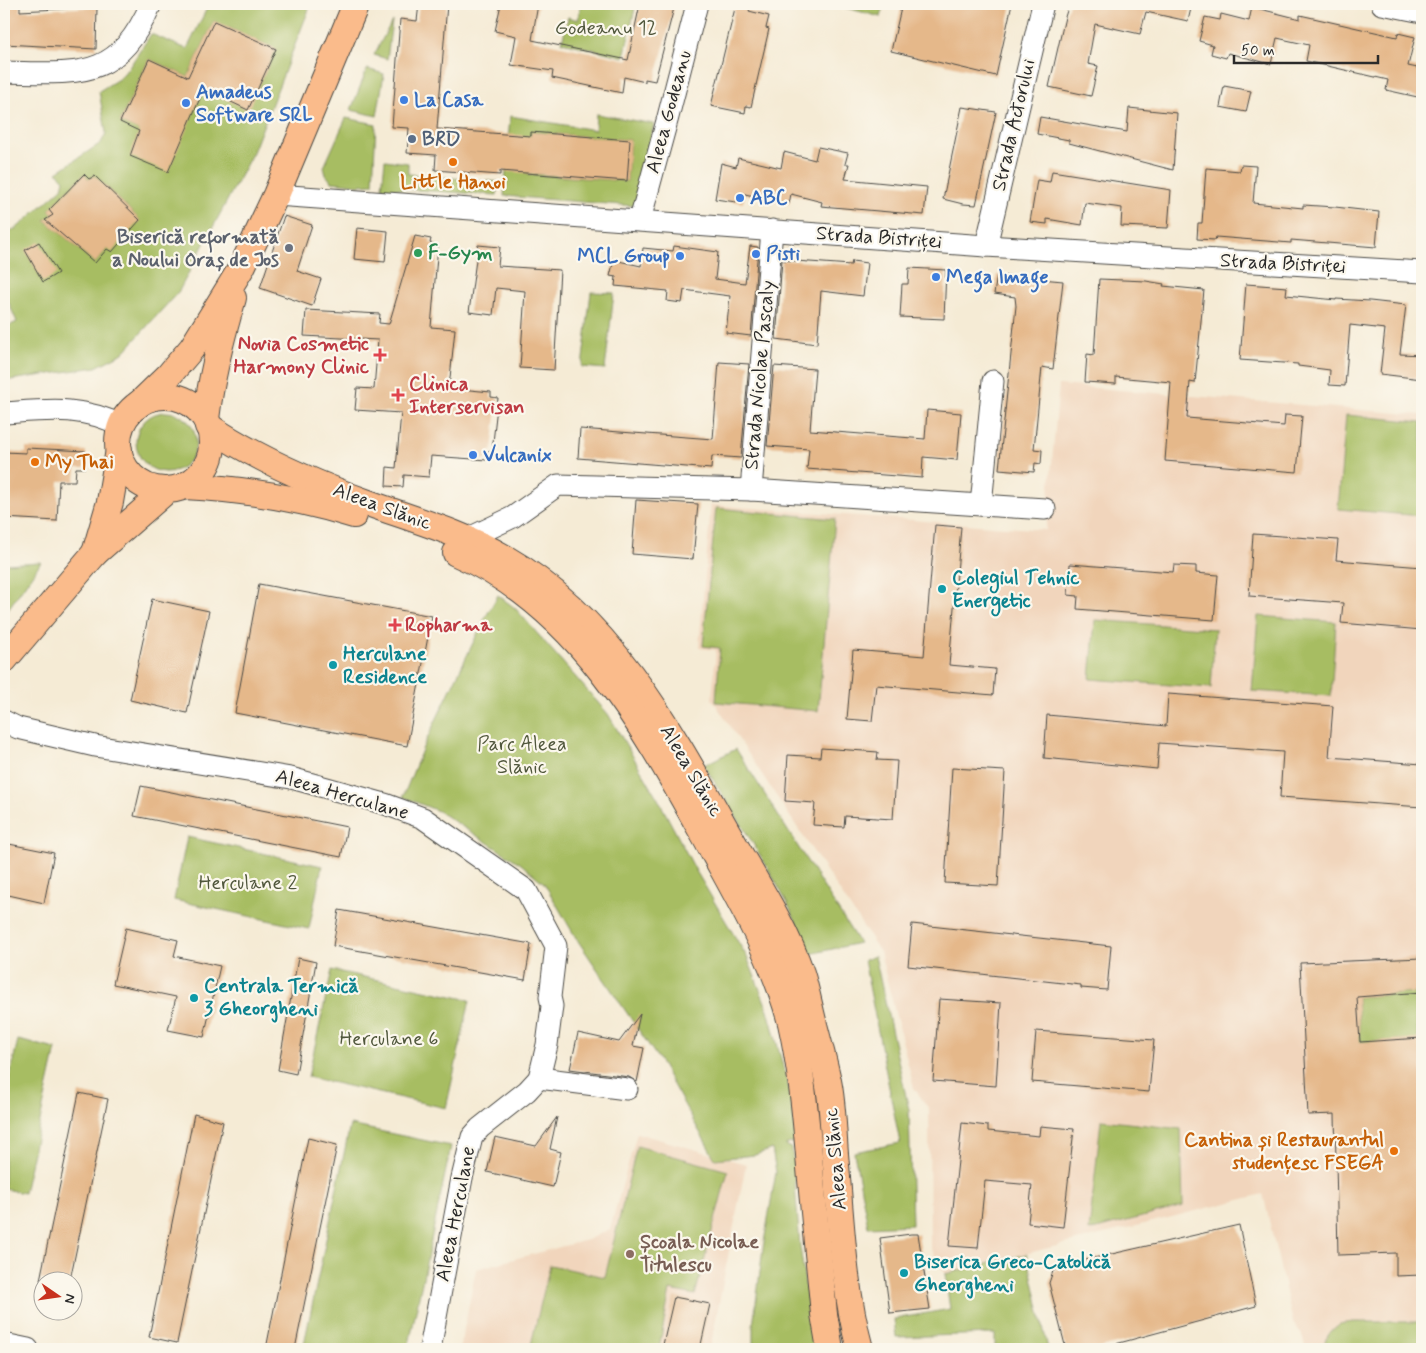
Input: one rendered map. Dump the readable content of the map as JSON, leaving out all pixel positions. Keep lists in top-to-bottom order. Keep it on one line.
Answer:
{"streets":{"main road":["Aleea Slănic"],"street":["Aleea Godeanu","Strada Actorului","Strada Bistriței","Strada Nicolae Pascaly","Aleea Herculane"]},"crossings":[["Aleea Godeanu","Strada Bistriței"],["Strada Actorului","Strada Bistriței"],["Strada Bistriței","Strada Nicolae Pascaly"],["Strada Nicolae Pascaly","Aleea Slănic"]],"parks":["Godeanu 12","Parc Aleea Slănic","Herculane 2","Herculane 6"],"places":{"other":["La Casa","Amadeus Software SRL","BRD","Little Hanoi","ABC","Biserică reformată a Noului Oraș de Jos","F-Gym","Pisti","MCL Group","Mega Image","Vulcanix","My Thai","Colegiul Tehnic Energetic","Herculane Residence","Centrala Termică 3 Gheorgheni","Cantina și Restaurantul studențesc FSEGA","Școala Nicolae Titulescu","Biserica Greco-Catolică Gheorgheni"],"health":["Novia Cosmetic Harmony Clinic","Clinica Interservisan","Ropharma"]},"scale_bar":"50 m","north":"right"}
